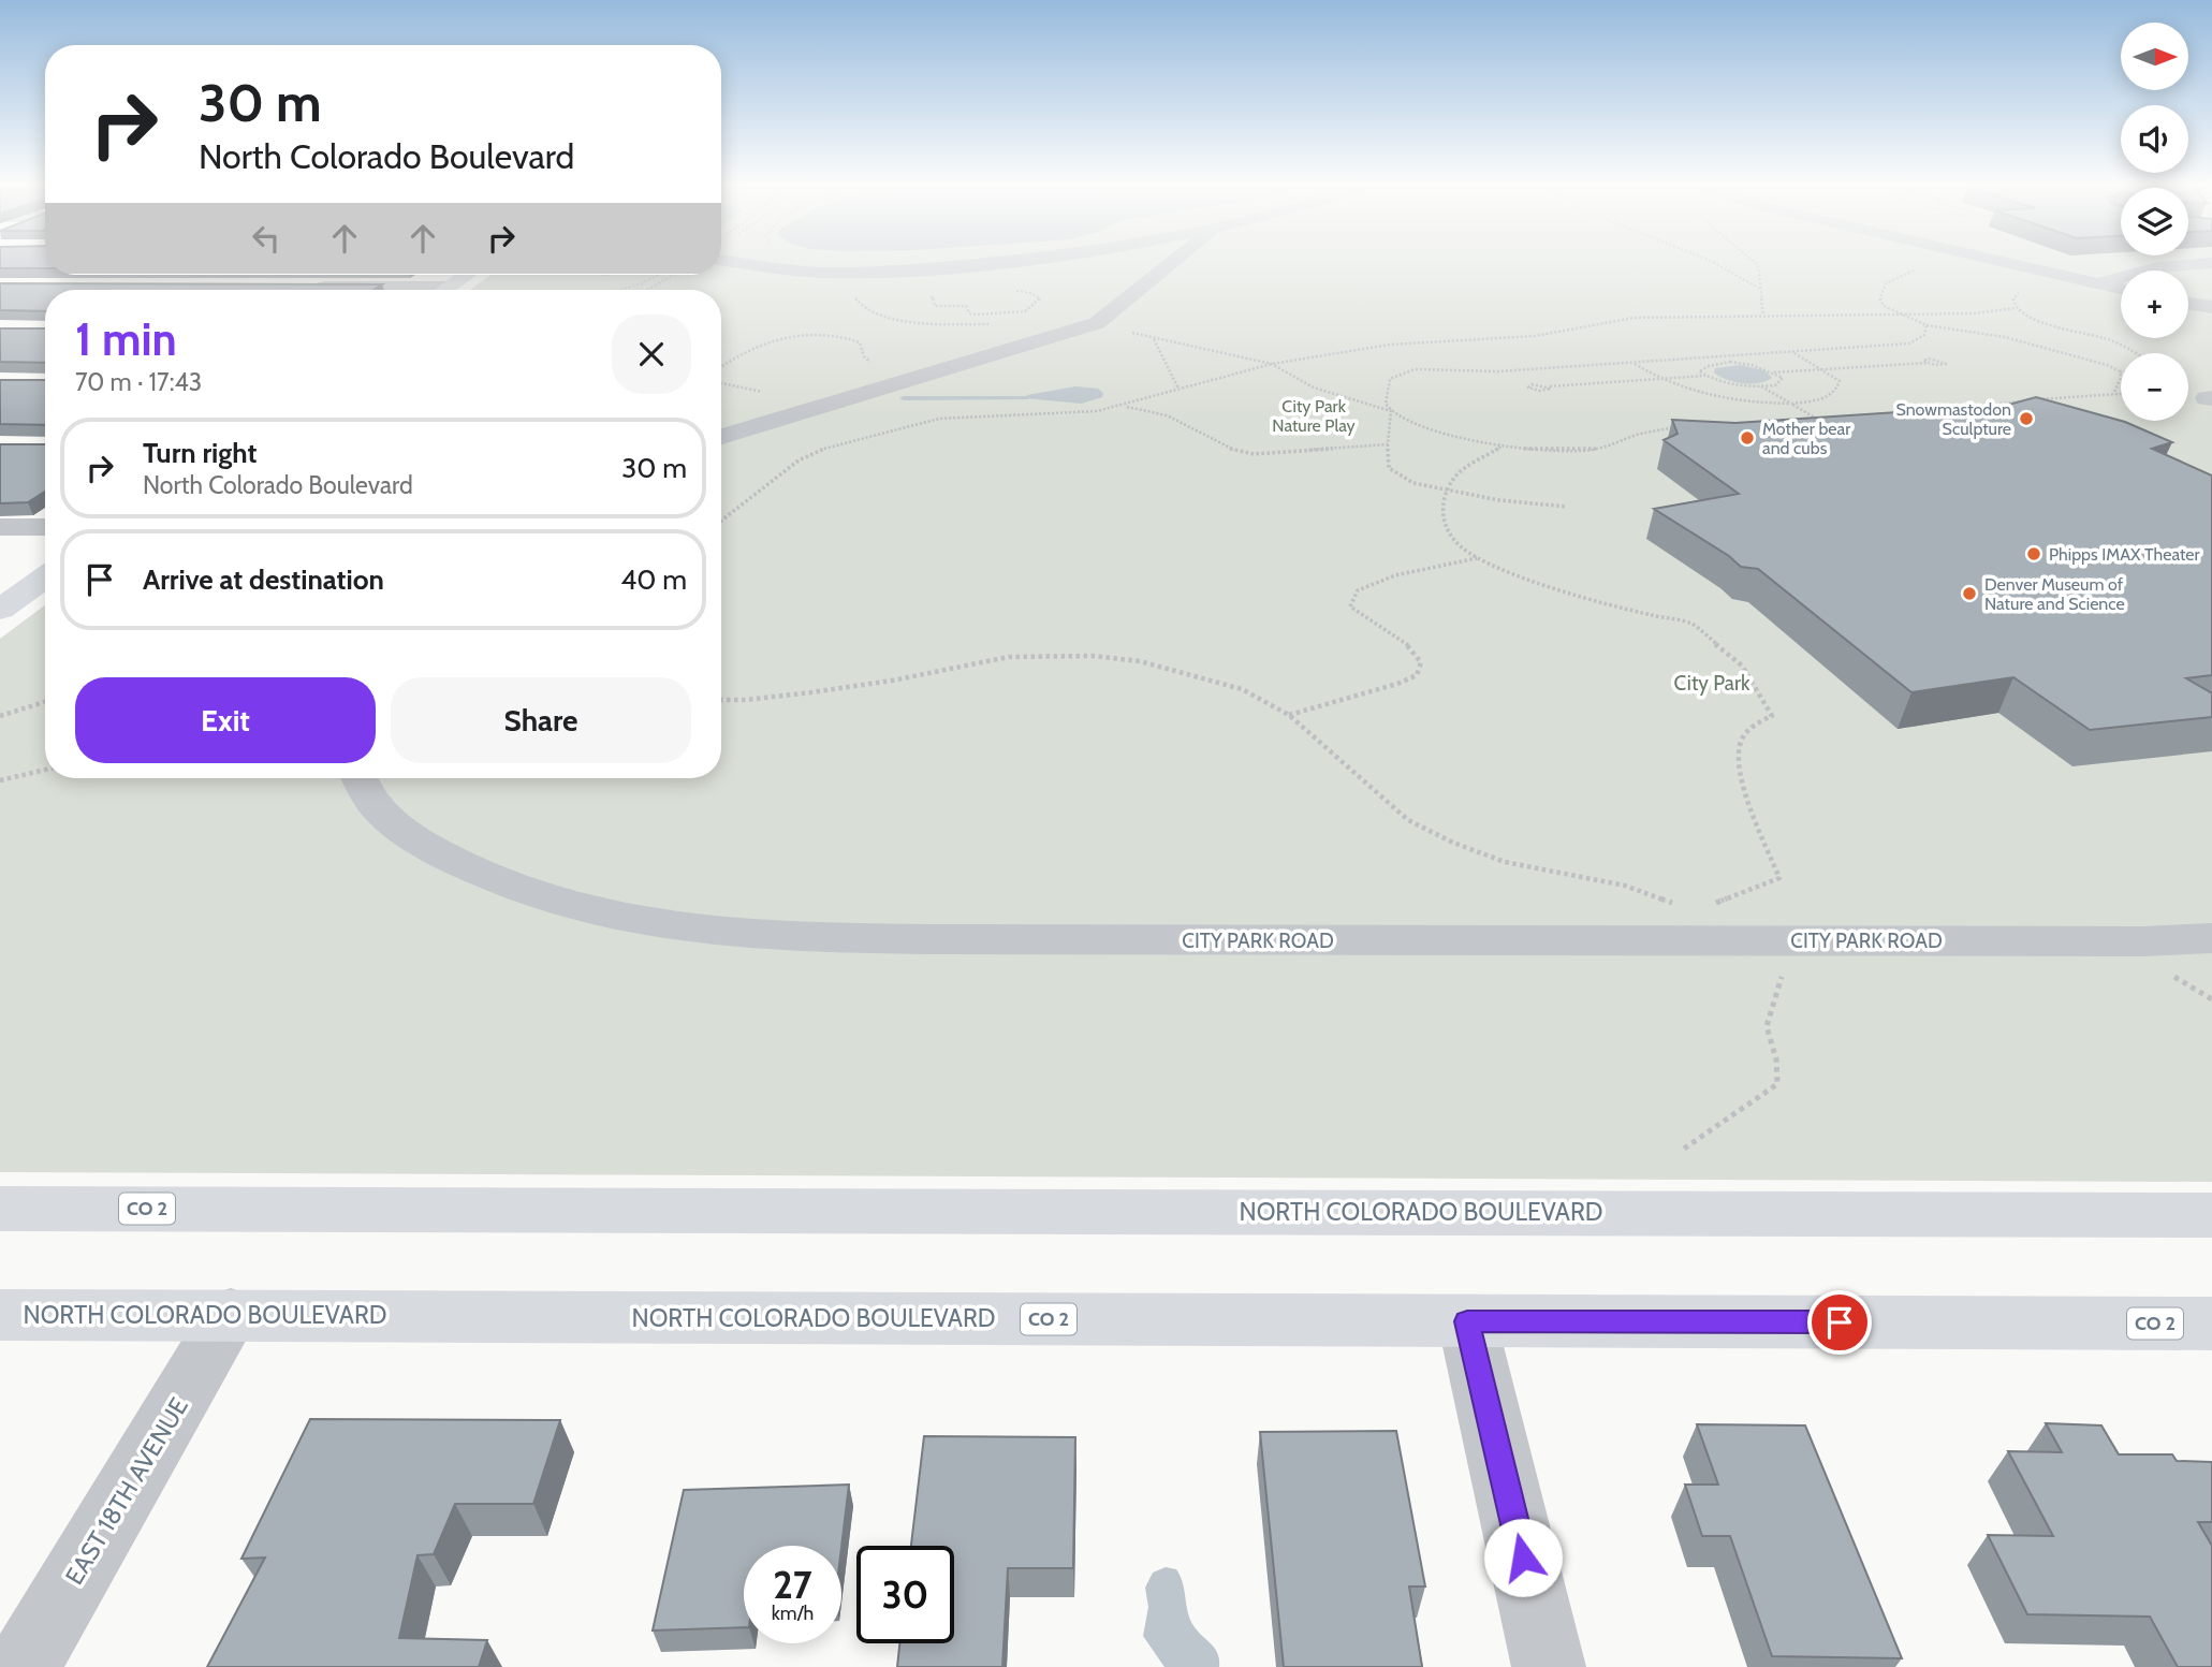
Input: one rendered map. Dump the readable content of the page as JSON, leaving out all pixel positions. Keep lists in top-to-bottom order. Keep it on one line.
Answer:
{"streets":{"main road":["CO 2","NORTH COLORADO BOULEVARD"],"street":["CITY PARK ROAD","EAST 18TH AVENUE"]},"crossings":[["NORTH COLORADO BOULEVARD","EAST 18TH AVENUE"]],"parks":["City Park Nature Play","City Park"],"places":["Snowmastodon Sculpture","Mother bear and cubs","Phipps IMAX Theater","Denver Museum of Nature and Science"],"north":"right","page":{"map_buttons":["+","−"],"turn":["30 m","North Colorado Boulevard"],"heading":["1 min","70 m · 17:43"],"list":[{"name":"Turn right","note":"North Colorado Boulevard","value":"30 m"},{"name":"Arrive at destination","value":"40 m"}],"buttons":["Exit","Share"],"speed":"27 km/h","limit":"30"}}
